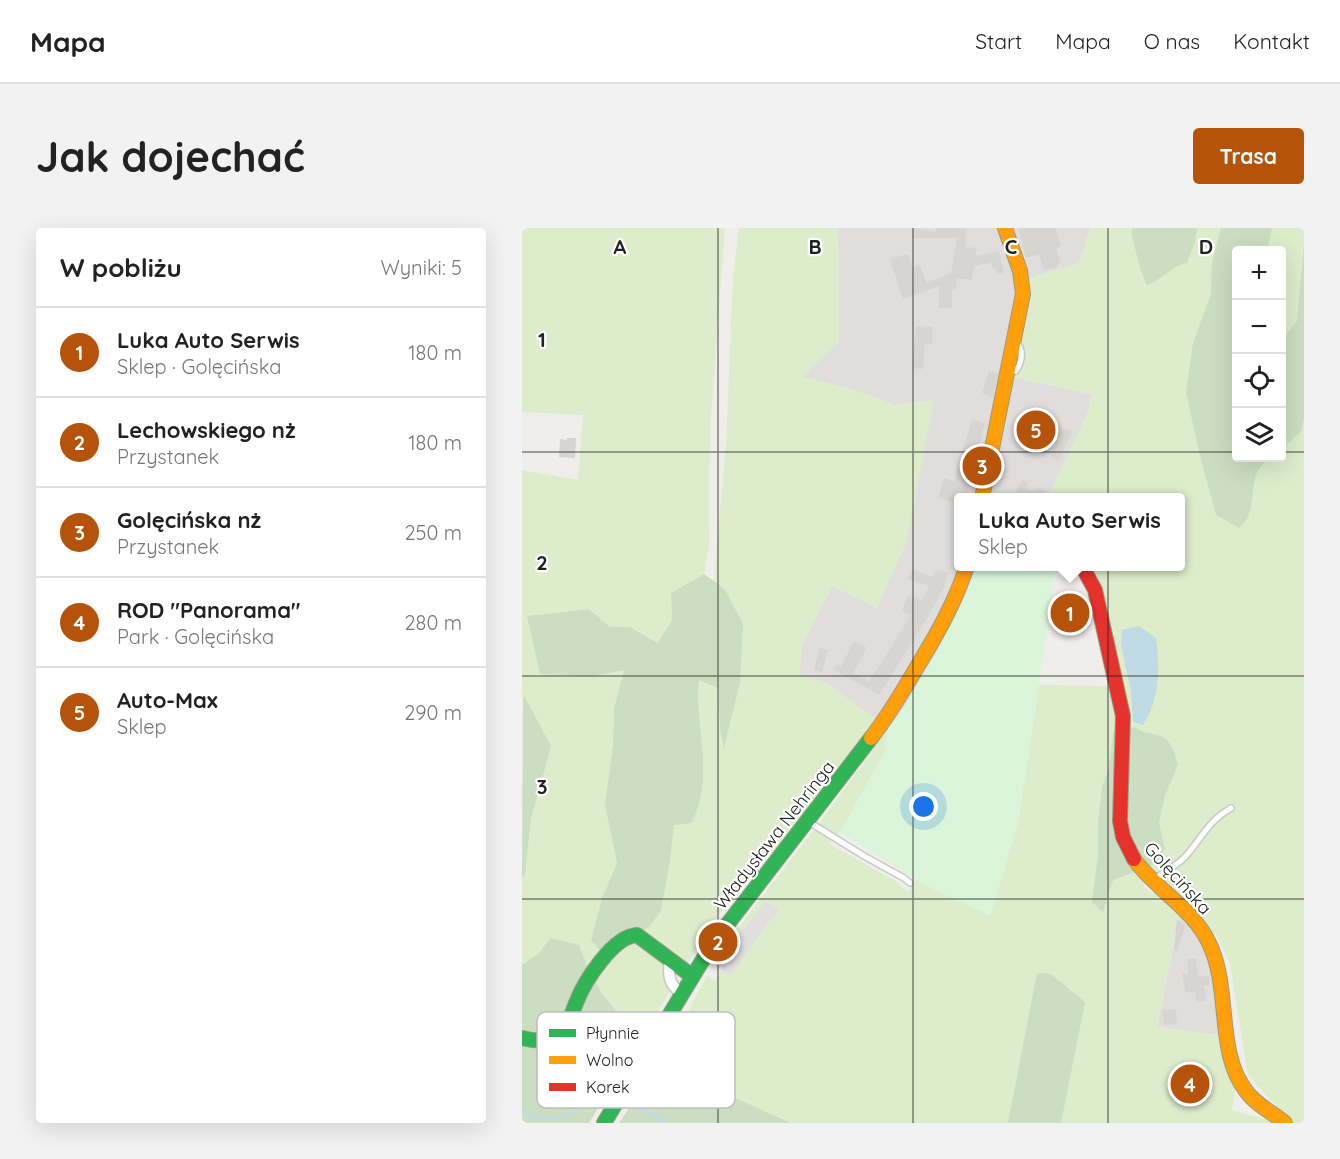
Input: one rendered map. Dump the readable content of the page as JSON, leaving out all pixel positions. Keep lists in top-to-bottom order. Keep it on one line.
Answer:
{"streets":{"street":["Władysława Nehringa","Golęcińska"]},"legend":["Płynnie","Wolno","Korek"],"page":{"header":"Mapa","nav":["Start","Mapa","O nas","Kontakt"],"buttons":"Trasa","title":"Jak dojechać","heading":["W pobliżu","Wyniki: 5"],"map_buttons":["+","−"],"list":[{"mark":"1","name":"Luka Auto Serwis","note":"Sklep · Golęcińska","value":"180 m"},{"mark":"2","name":"Lechowskiego nż","note":"Przystanek","value":"180 m"},{"mark":"3","name":"Golęcińska nż","note":"Przystanek","value":"250 m"},{"mark":"4","name":"ROD \"Panorama\"","note":"Park · Golęcińska","value":"280 m"},{"mark":"5","name":"Auto-Max","note":"Sklep","value":"290 m"}],"pins":["5","3","1","2","4"],"popup":["Luka Auto Serwis","Sklep"]},"grid":{"columns":["A","B","C","D"],"rows":["1","2","3"]}}
